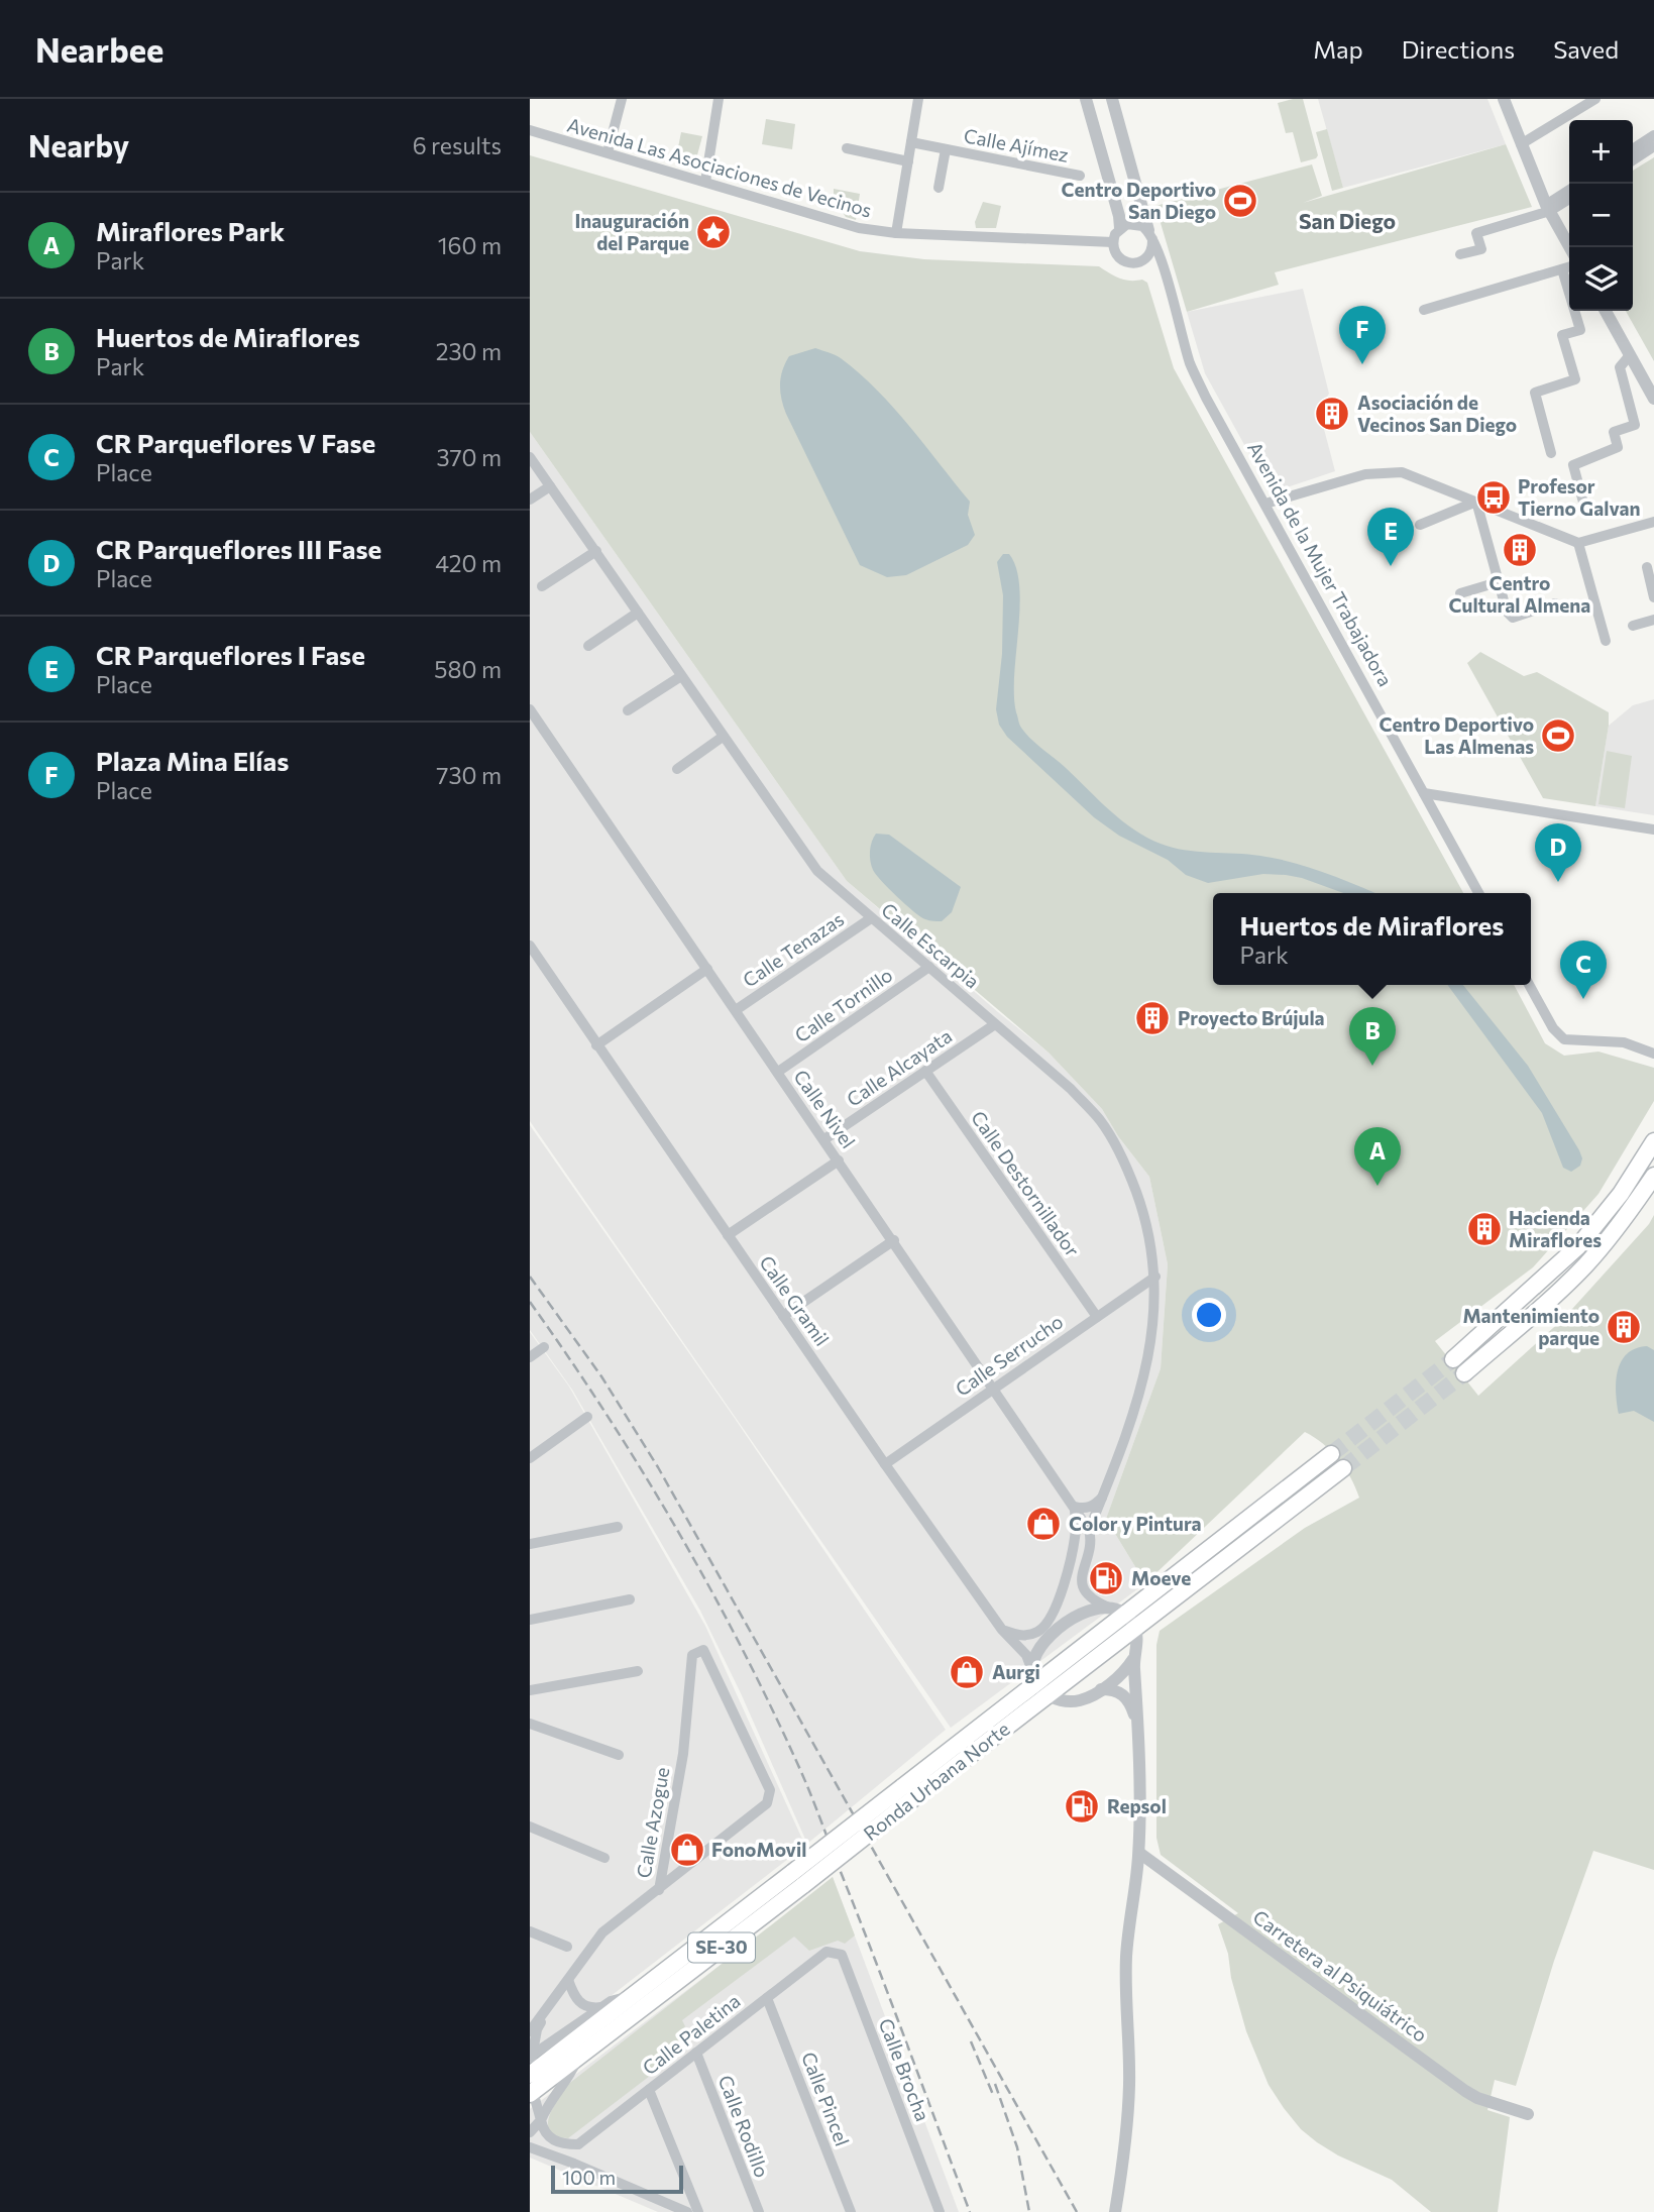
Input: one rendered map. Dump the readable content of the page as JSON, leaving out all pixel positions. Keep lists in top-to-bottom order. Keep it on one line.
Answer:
{"streets":{"main road":["Ronda Urbana Norte","SE-30"],"street":["Calle Ajímez","Avenida Las Asociaciones de Vecinos","Avenida de la Mujer Trabajadora","Calle Escarpia","Calle Tenazas","Calle Tornillo","Calle Alcayata","Calle Nivel","Calle Destornillador","Calle Gramil","Calle Serrucho","Calle Azogue","Carretera al Psiquiátrico","Calle Paletina","Calle Brocha","Calle Pincel","Calle Rodillo"]},"crossings":[["Avenida Las Asociaciones de Vecinos","Avenida de la Mujer Trabajadora"],["Calle Escarpia","Calle Tenazas"],["Calle Escarpia","Calle Tornillo"],["Calle Escarpia","Calle Alcayata"],["Calle Escarpia","Calle Nivel"],["Calle Escarpia","Calle Serrucho"],["Calle Escarpia","Ronda Urbana Norte"],["Calle Tenazas","Calle Nivel"],["Calle Tornillo","Calle Nivel"],["Calle Alcayata","Calle Nivel"],["Calle Alcayata","Calle Destornillador"],["Calle Nivel","Calle Serrucho"],["Calle Destornillador","Calle Serrucho"],["Calle Gramil","Calle Serrucho"],["Calle Gramil","Ronda Urbana Norte"],["Calle Paletina","Calle Brocha"],["Calle Paletina","Calle Pincel"],["Calle Paletina","Calle Rodillo"]],"districts":["San Diego"],"places":{"sports":["Centro Deportivo San Diego","Centro Deportivo Las Almenas"],"place":["Inauguración del Parque"],"building":["Asociación de Vecinos San Diego","Centro Cultural Almena","Proyecto Brújula","Hacienda Miraflores","Mantenimiento parque"],"bus stop":["Profesor Tierno Galvan"],"shop":["Color y Pintura","Aurgi","FonoMovil"],"fuel station":["Moeve","Repsol"]},"scale_bar":"100 m","page":{"header":"Nearbee","nav":["Map","Directions","Saved"],"heading":["Nearby","6 results"],"map_buttons":["+","−"],"list":[{"mark":"A","name":"Miraflores Park","note":"Park","value":"160 m"},{"mark":"B","name":"Huertos de Miraflores","note":"Park","value":"230 m"},{"mark":"C","name":"CR Parqueflores V Fase","note":"Place","value":"370 m"},{"mark":"D","name":"CR Parqueflores III Fase","note":"Place","value":"420 m"},{"mark":"E","name":"CR Parqueflores I Fase","note":"Place","value":"580 m"},{"mark":"F","name":"Plaza Mina Elías","note":"Place","value":"730 m"}],"pins":["F","E","D","C","B","A"],"popup":["Huertos de Miraflores","Park"],"scale":"100 m"}}
